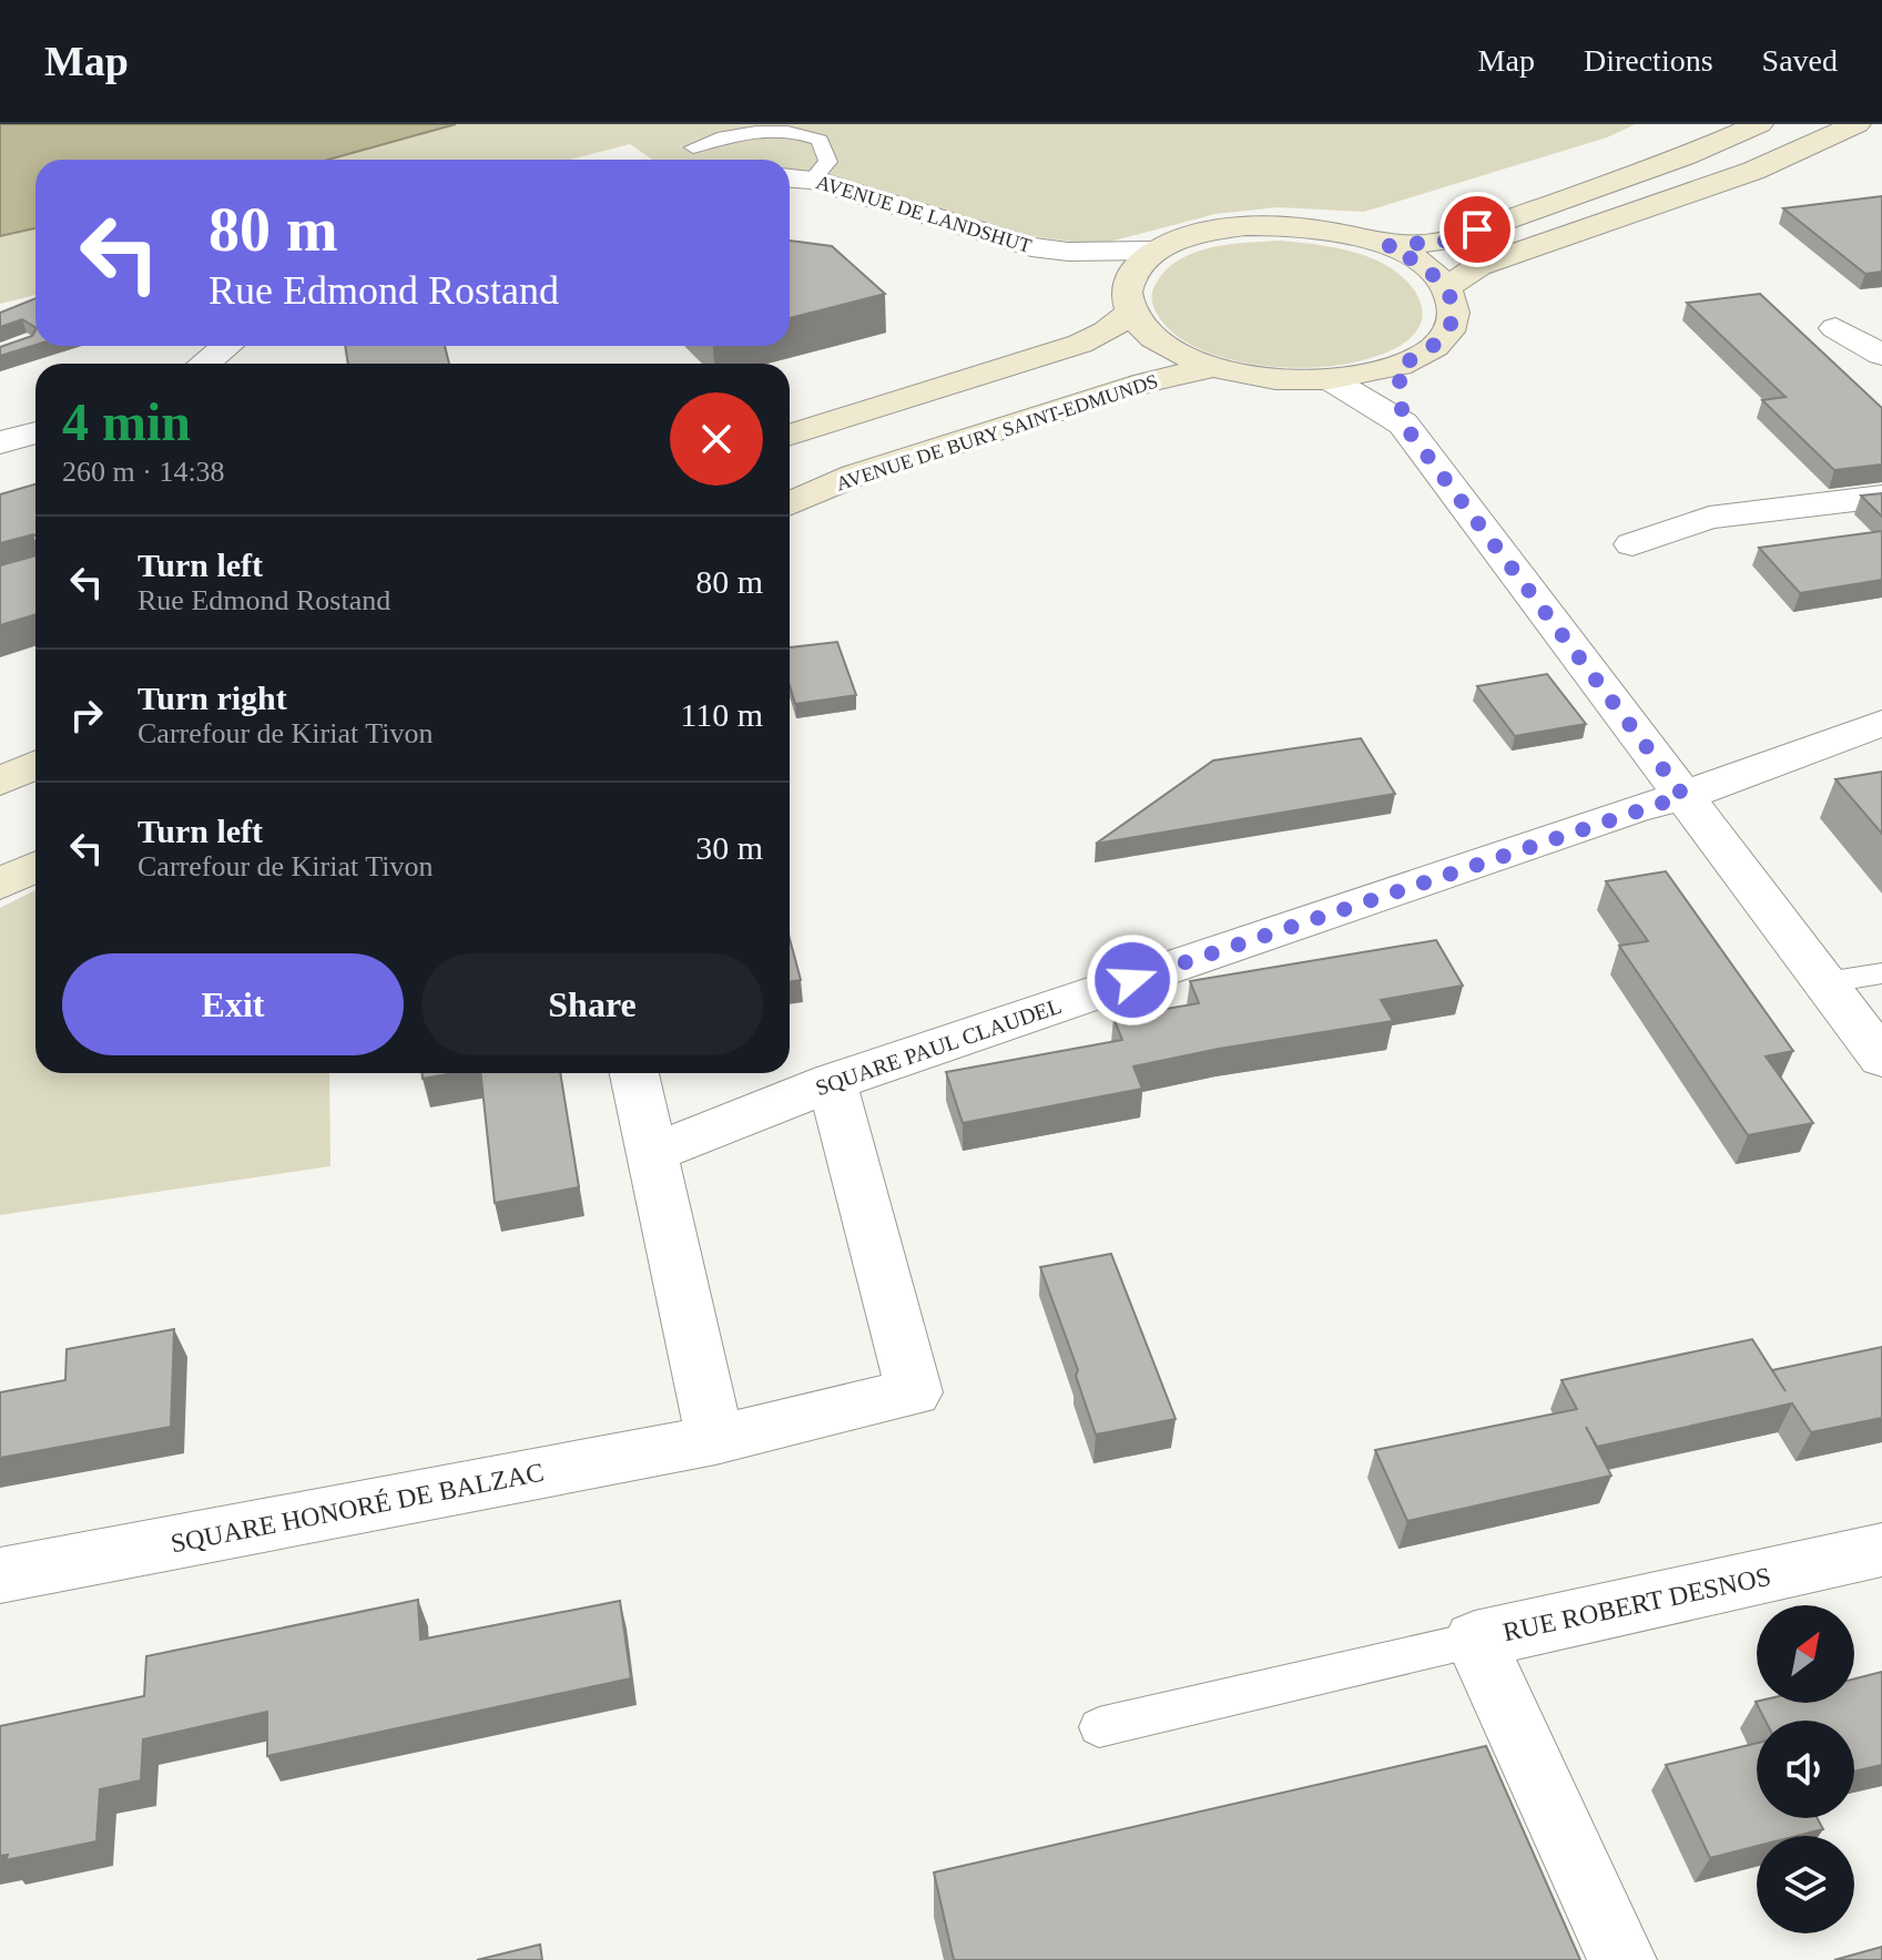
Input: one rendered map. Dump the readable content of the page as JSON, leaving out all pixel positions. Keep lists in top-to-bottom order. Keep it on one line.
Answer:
{"streets":{"main road":["AVENUE DE BURY SAINT-EDMUNDS"],"street":["AVENUE DE LANDSHUT","SQUARE PAUL CLAUDEL","SQUARE HONORÉ DE BALZAC","RUE ROBERT DESNOS"]},"crossings":[["SQUARE PAUL CLAUDEL","SQUARE HONORÉ DE BALZAC"]],"north":"top right","page":{"header":"Map","nav":["Map","Directions","Saved"],"turn":["80 m","Rue Edmond Rostand"],"heading":["4 min","260 m · 14:38"],"list":[{"name":"Turn left","note":"Rue Edmond Rostand","value":"80 m"},{"name":"Turn right","note":"Carrefour de Kiriat Tivon","value":"110 m"},{"name":"Turn left","note":"Carrefour de Kiriat Tivon","value":"30 m"}],"buttons":["Exit","Share"]}}
